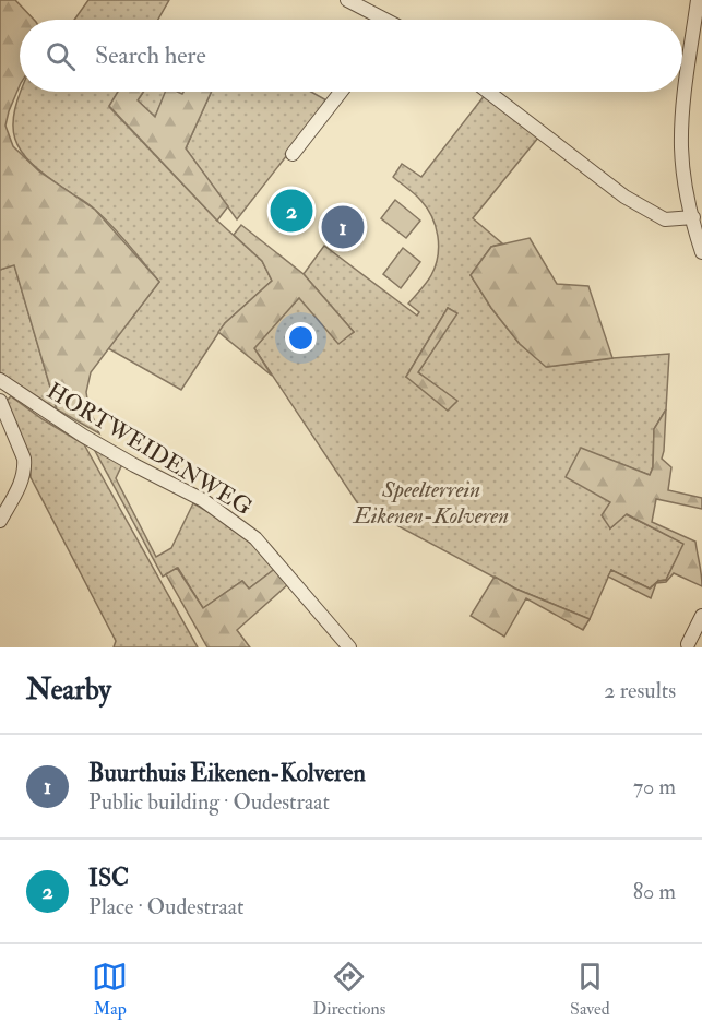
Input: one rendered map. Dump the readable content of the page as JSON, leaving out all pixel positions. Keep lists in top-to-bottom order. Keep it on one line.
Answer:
{"streets":{"street":["HORTWEIDENWEG"]},"parks":["Speelterrein Eikenen-Kolveren"],"page":{"search":"Search here","pins":["2","1"],"heading":["Nearby","2 results"],"list":[{"mark":"1","name":"Buurthuis Eikenen-Kolveren","note":"Public building · Oudestraat","value":"70 m"},{"mark":"2","name":"ISC","note":"Place · Oudestraat","value":"80 m"}],"nav":["Map","Directions","Saved"]}}
